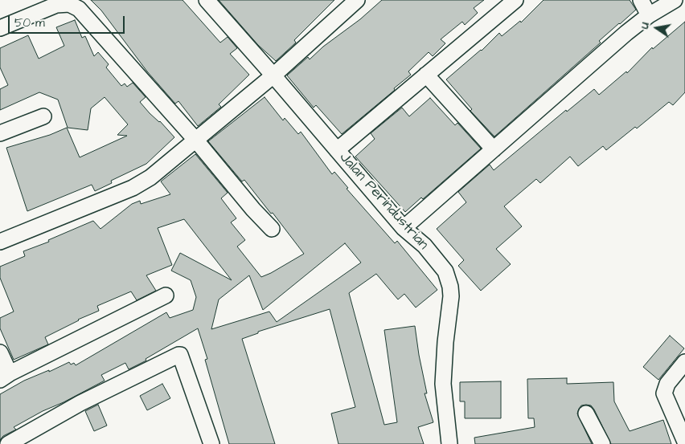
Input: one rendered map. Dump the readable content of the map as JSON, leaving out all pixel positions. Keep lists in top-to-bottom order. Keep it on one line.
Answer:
{"streets":{"street":["Jalan Perindustrian"]},"scale_bar":"50 m","north":"left"}
